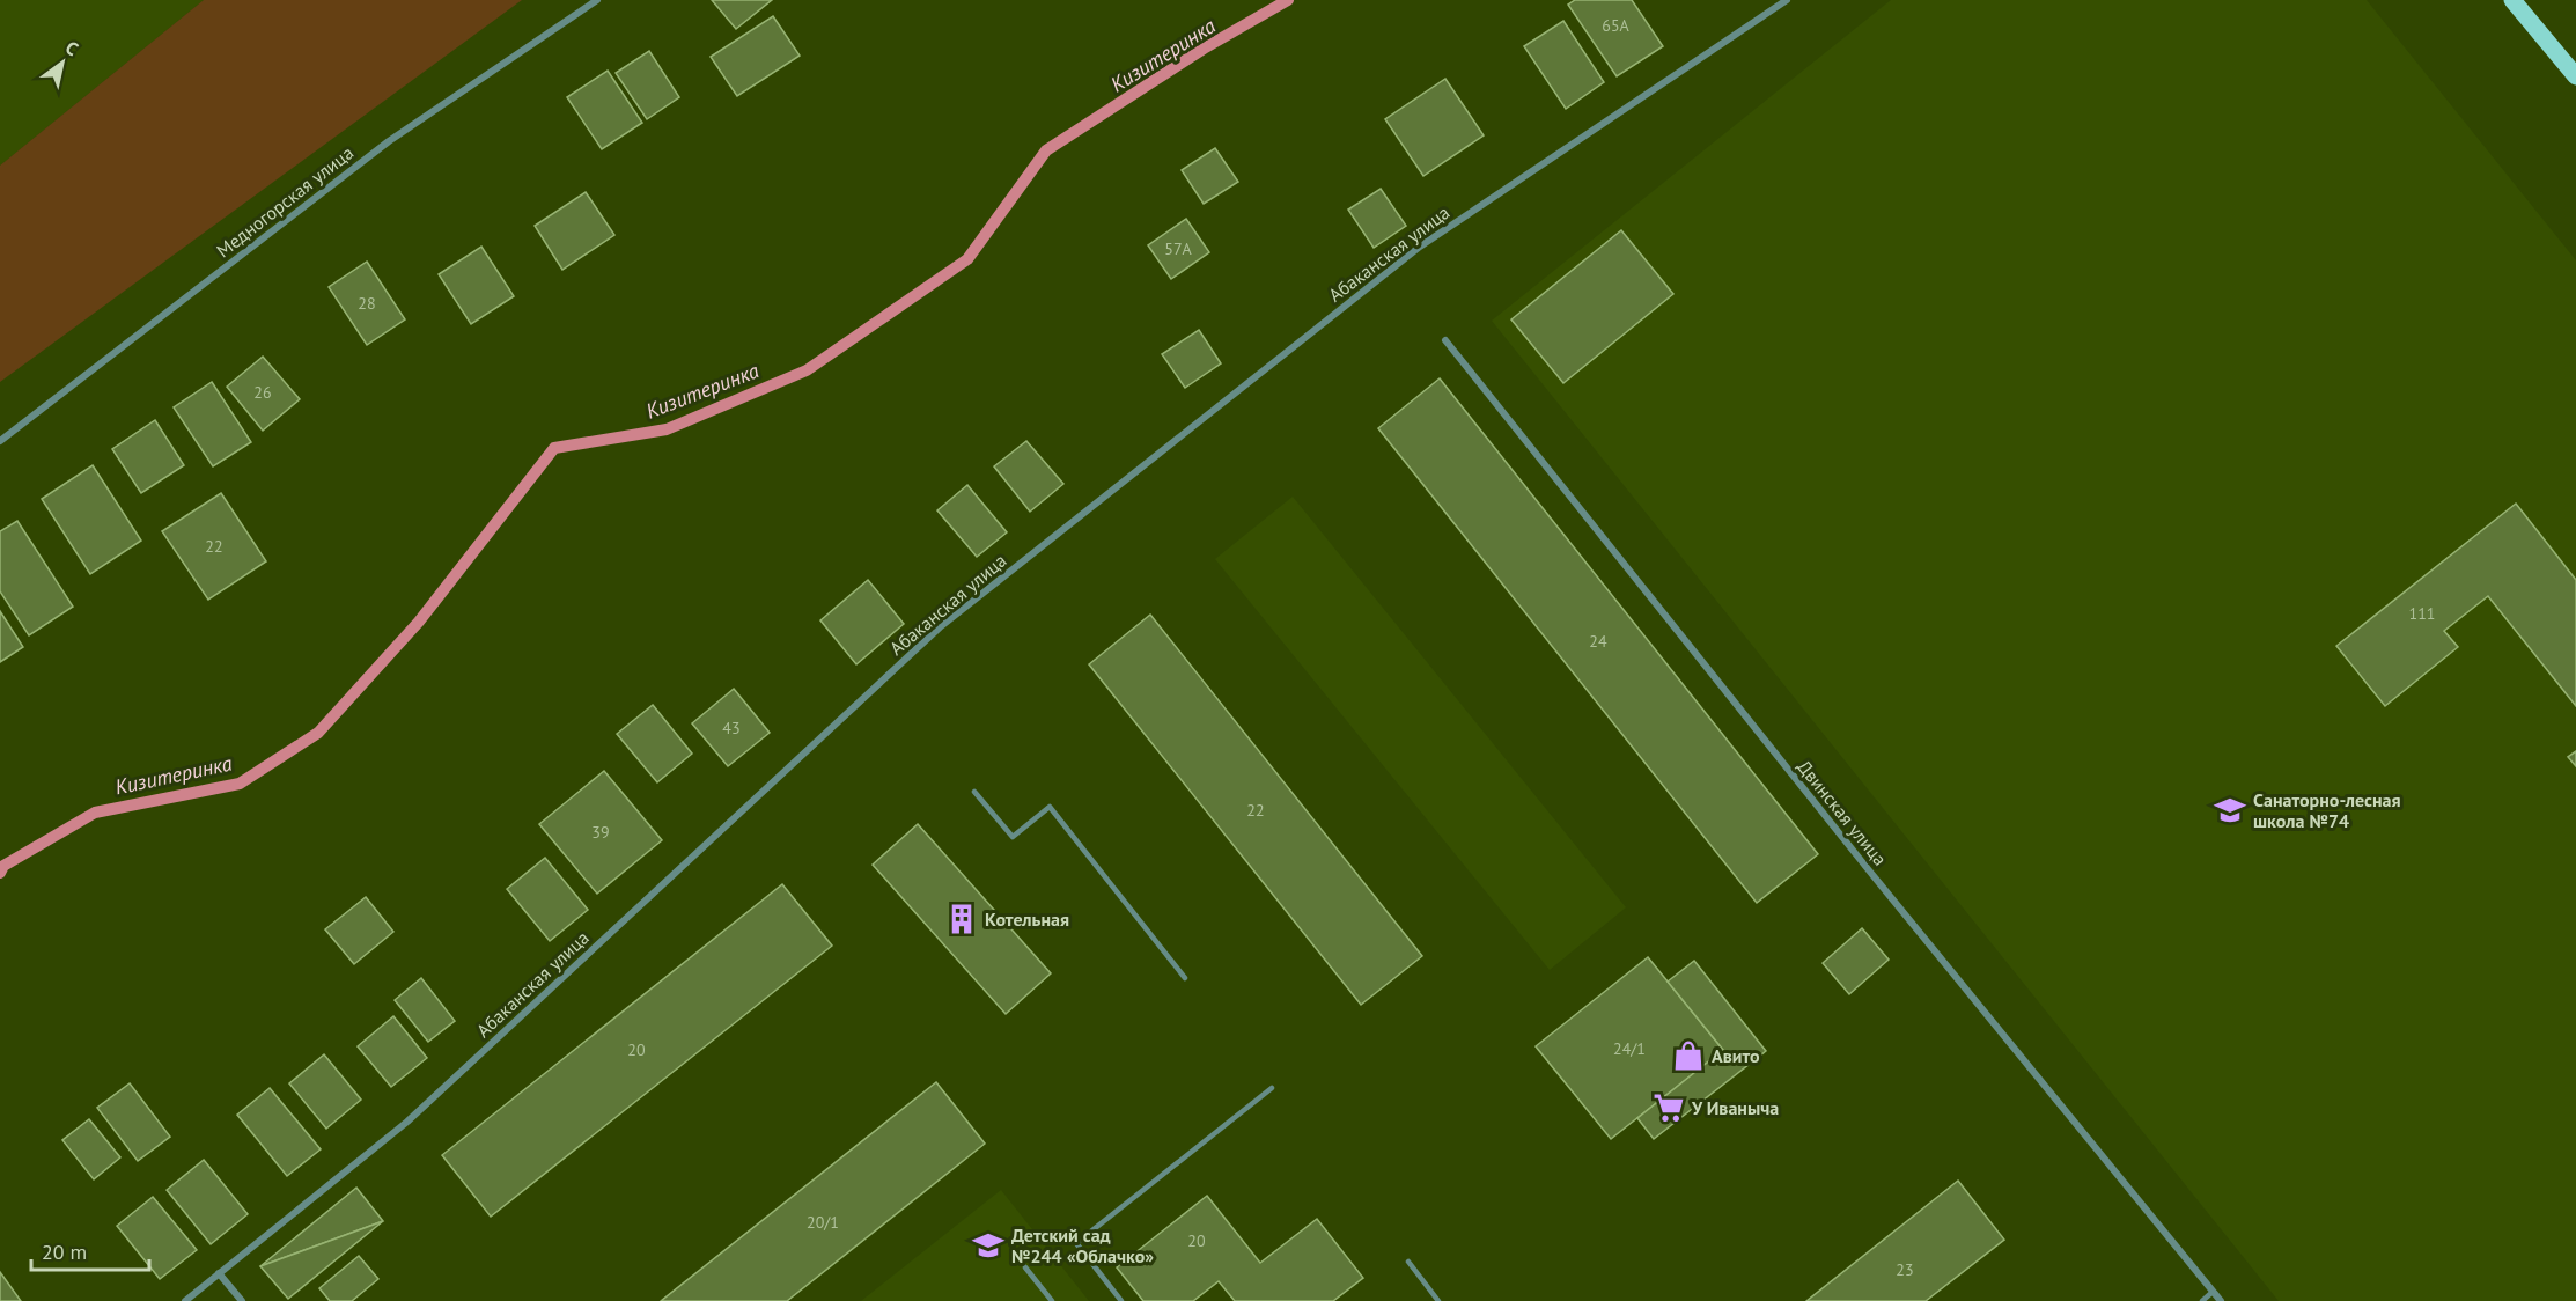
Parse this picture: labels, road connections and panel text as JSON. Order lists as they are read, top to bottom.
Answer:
{
  "streets": {
    "street": ["Медногорская улица", "Абаканская улица", "Двинская улица"]
  },
  "water": ["Кизитеринка"],
  "places": {
    "school or university": ["Санаторно-лесная школа №74", "Детский сад №244 «Облачко»"],
    "building": ["Котельная"],
    "shop": ["Авито"],
    "supermarket": ["У Иваныча"]
  },
  "house_numbers": [
    "65А",
    "57А",
    "28",
    "26",
    "22",
    "111",
    "24",
    "43",
    "22",
    "39",
    "24/1",
    "20",
    "20/1",
    "20",
    "23"
  ],
  "scale_bar": "20 m",
  "north": "top right"
}
